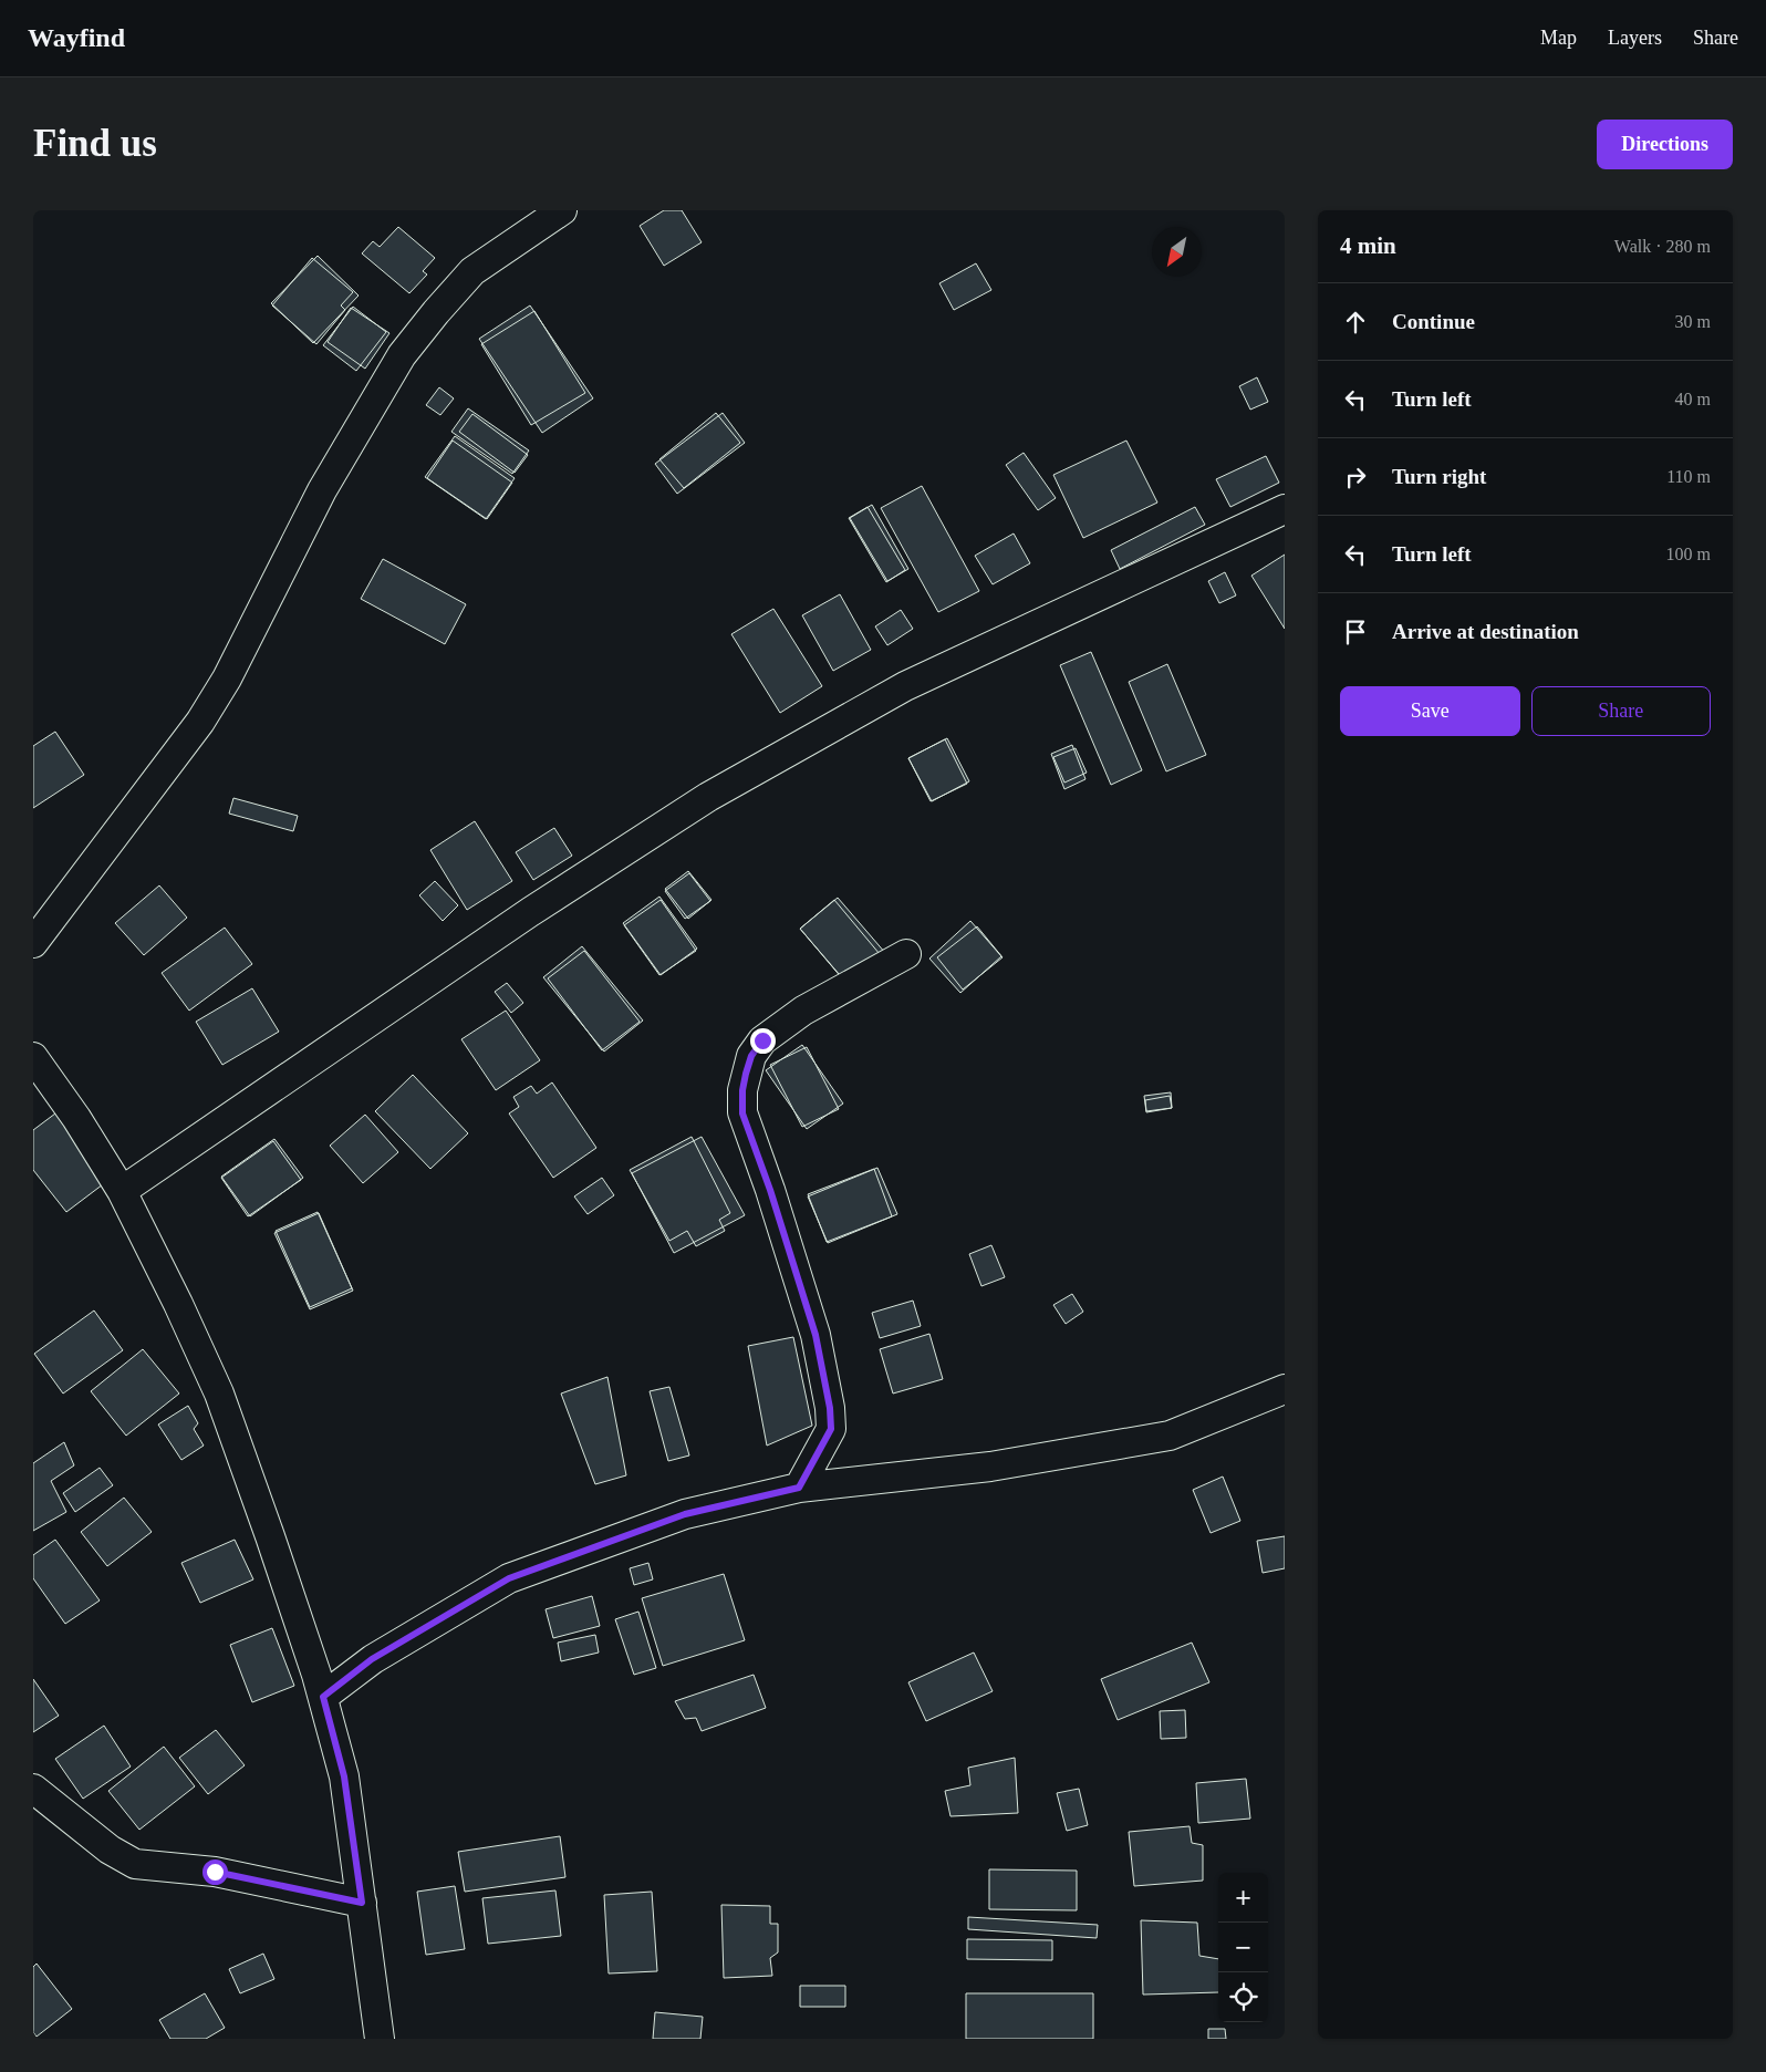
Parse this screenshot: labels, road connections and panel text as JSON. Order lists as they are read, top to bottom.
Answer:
{
  "north": "bottom left",
  "page": {
    "header": "Wayfind",
    "nav": ["Map", "Layers", "Share"],
    "buttons": [
      "Directions",
      ["Save", "Share"]
    ],
    "title": "Find us",
    "heading": ["4 min", "Walk · 280 m"],
    "list": [
      ["Continue", "30 m"],
      ["Turn left", "40 m"],
      ["Turn right", "110 m"],
      ["Turn left", "100 m"],
      "Arrive at destination"
    ],
    "map_buttons": ["+", "−"]
  }
}
